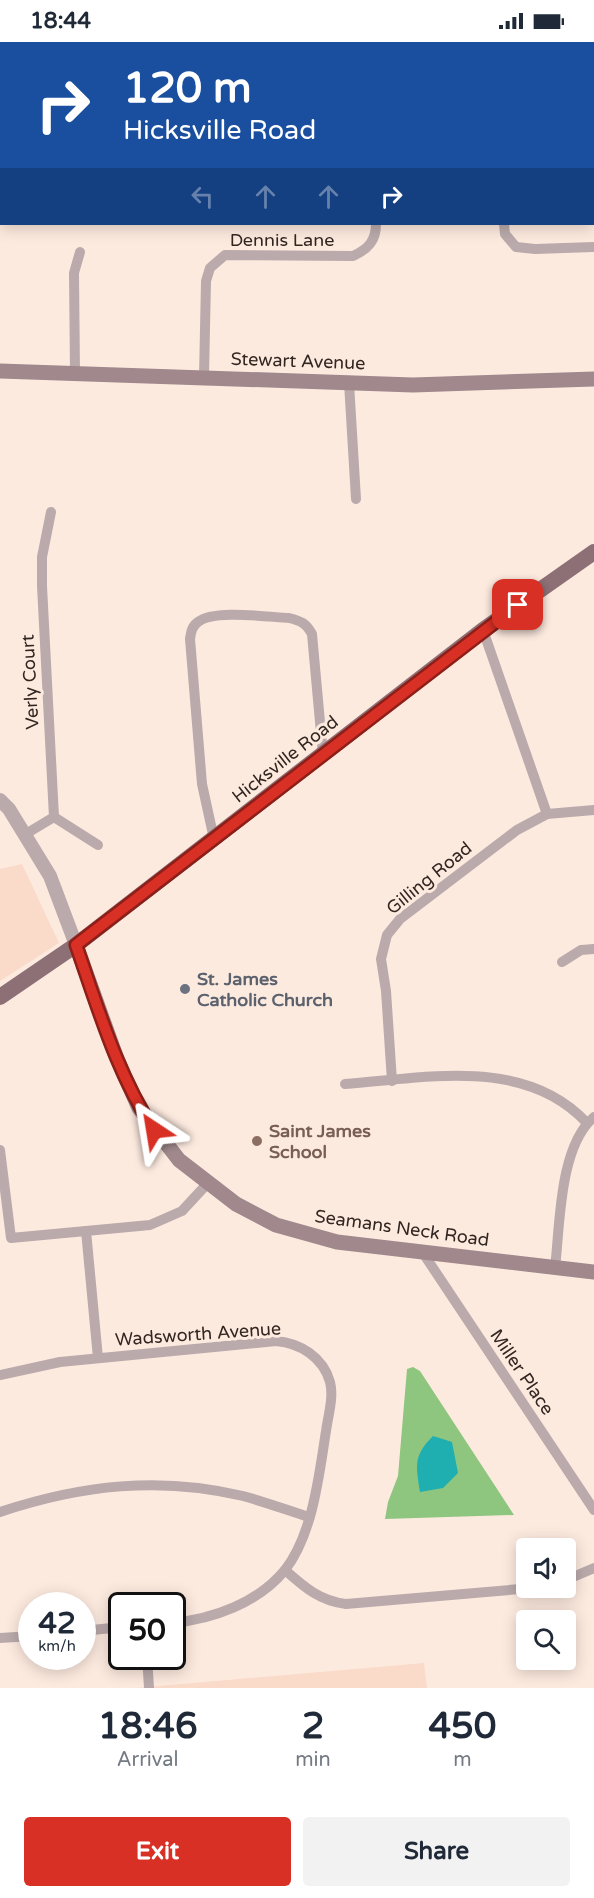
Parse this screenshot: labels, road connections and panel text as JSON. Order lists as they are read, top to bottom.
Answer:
{
  "streets": {
    "main road": ["Stewart Avenue", "Hicksville Road", "Seamans Neck Road"],
    "street": [
      "Dennis Lane",
      "Verly Court",
      "Gilling Road",
      "Wadsworth Avenue",
      "Miller Place"
    ]
  },
  "crossings": [
    ["Dennis Lane", "Stewart Avenue"],
    ["Hicksville Road", "Seamans Neck Road"],
    ["Seamans Neck Road", "Miller Place"]
  ],
  "places": ["St. James Catholic Church", "Saint James School"],
  "page": {
    "status": "18:44",
    "turn": ["120 m", "Hicksville Road"],
    "speed": "42 km/h",
    "limit": "50",
    "eta": [
      "18:46",
      "Arrival",
      "2",
      "min",
      "450",
      "m"
    ],
    "buttons": ["Exit", "Share"]
  }
}
